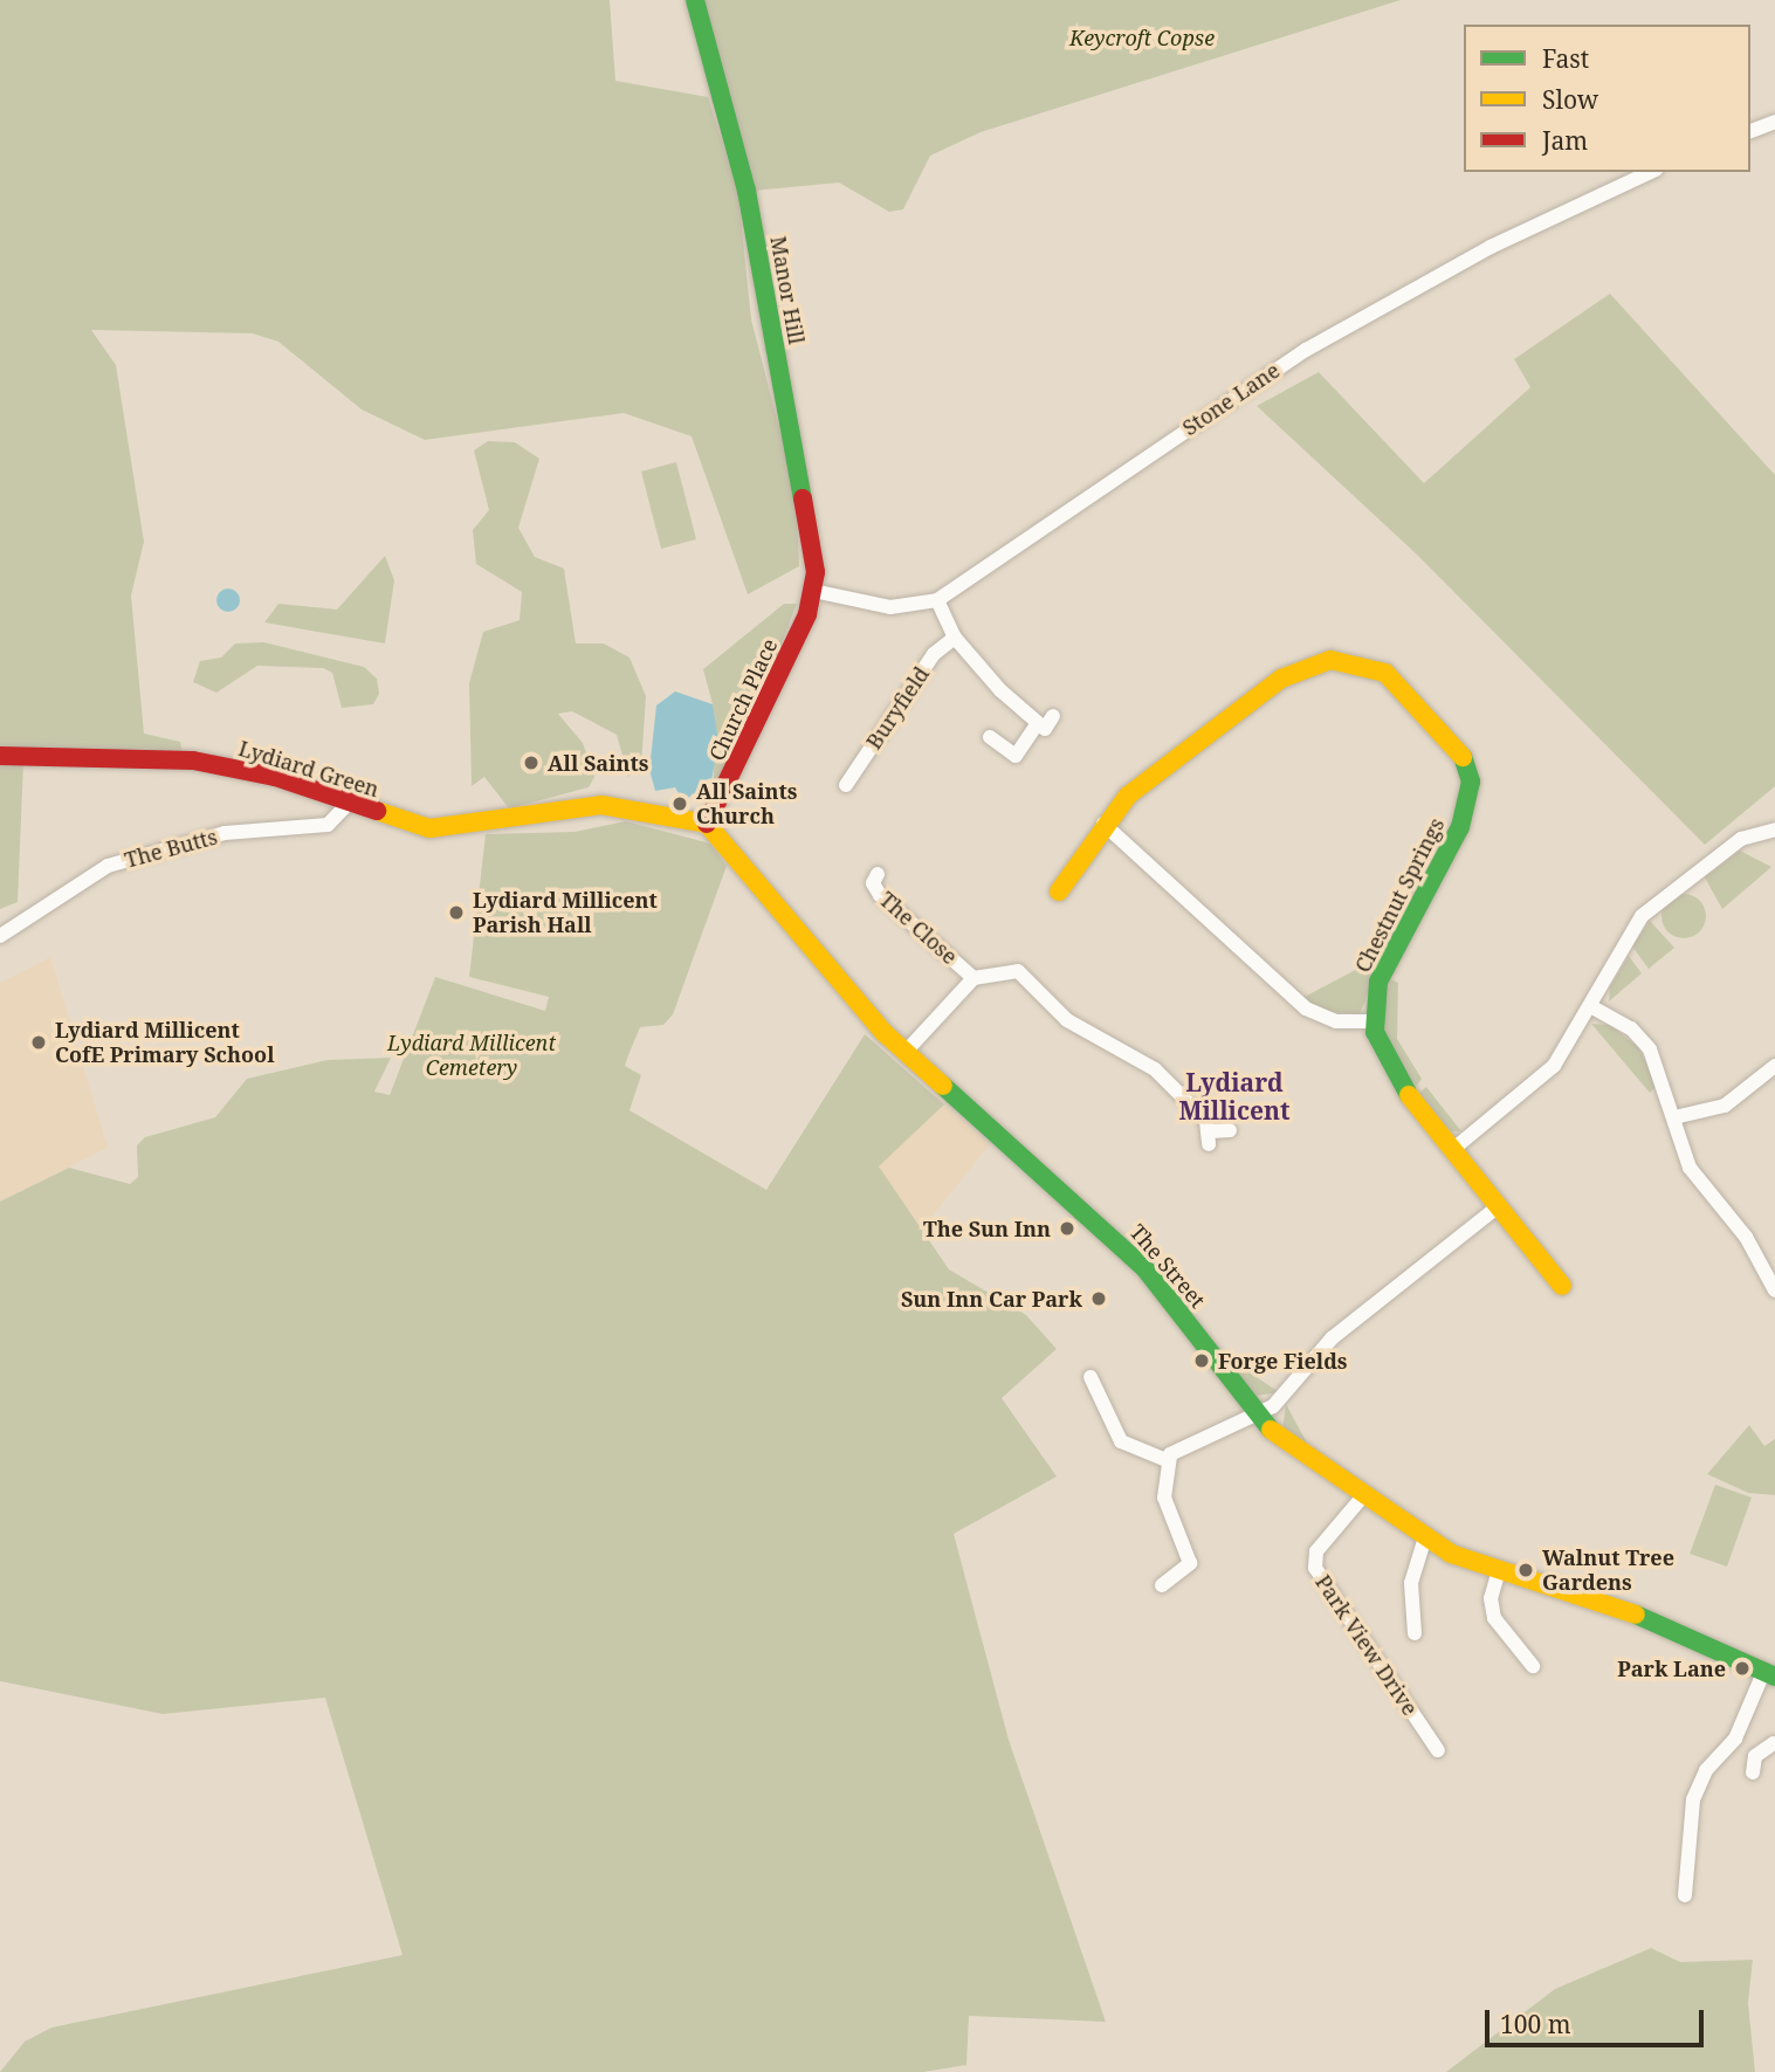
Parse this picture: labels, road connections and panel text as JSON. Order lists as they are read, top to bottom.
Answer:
{
  "streets": {
    "street": [
      "Manor Hill",
      "Stone Lane",
      "Church Place",
      "Buryfield",
      "Lydiard Green",
      "The Butts",
      "Chestnut Springs",
      "The Close",
      "The Street",
      "Park View Drive"
    ]
  },
  "crossings": [
    ["Manor Hill", "Stone Lane"],
    ["Manor Hill", "Church Place"],
    ["Stone Lane", "Church Place"],
    ["Church Place", "Lydiard Green"],
    ["Church Place", "The Street"],
    ["Lydiard Green", "The Butts"],
    ["Lydiard Green", "The Street"],
    ["The Close", "The Street"],
    ["The Street", "Park View Drive"]
  ],
  "districts": ["Lydiard Millicent"],
  "parks": ["Keycroft Copse", "Lydiard Millicent Cemetery"],
  "places": [
    "All Saints",
    "All Saints Church",
    "Lydiard Millicent Parish Hall",
    "Lydiard Millicent CofE Primary School",
    "The Sun Inn",
    "Sun Inn Car Park",
    "Forge Fields",
    "Walnut Tree Gardens",
    "Park Lane"
  ],
  "legend": ["Fast", "Slow", "Jam"],
  "scale_bar": "100 m"
}
